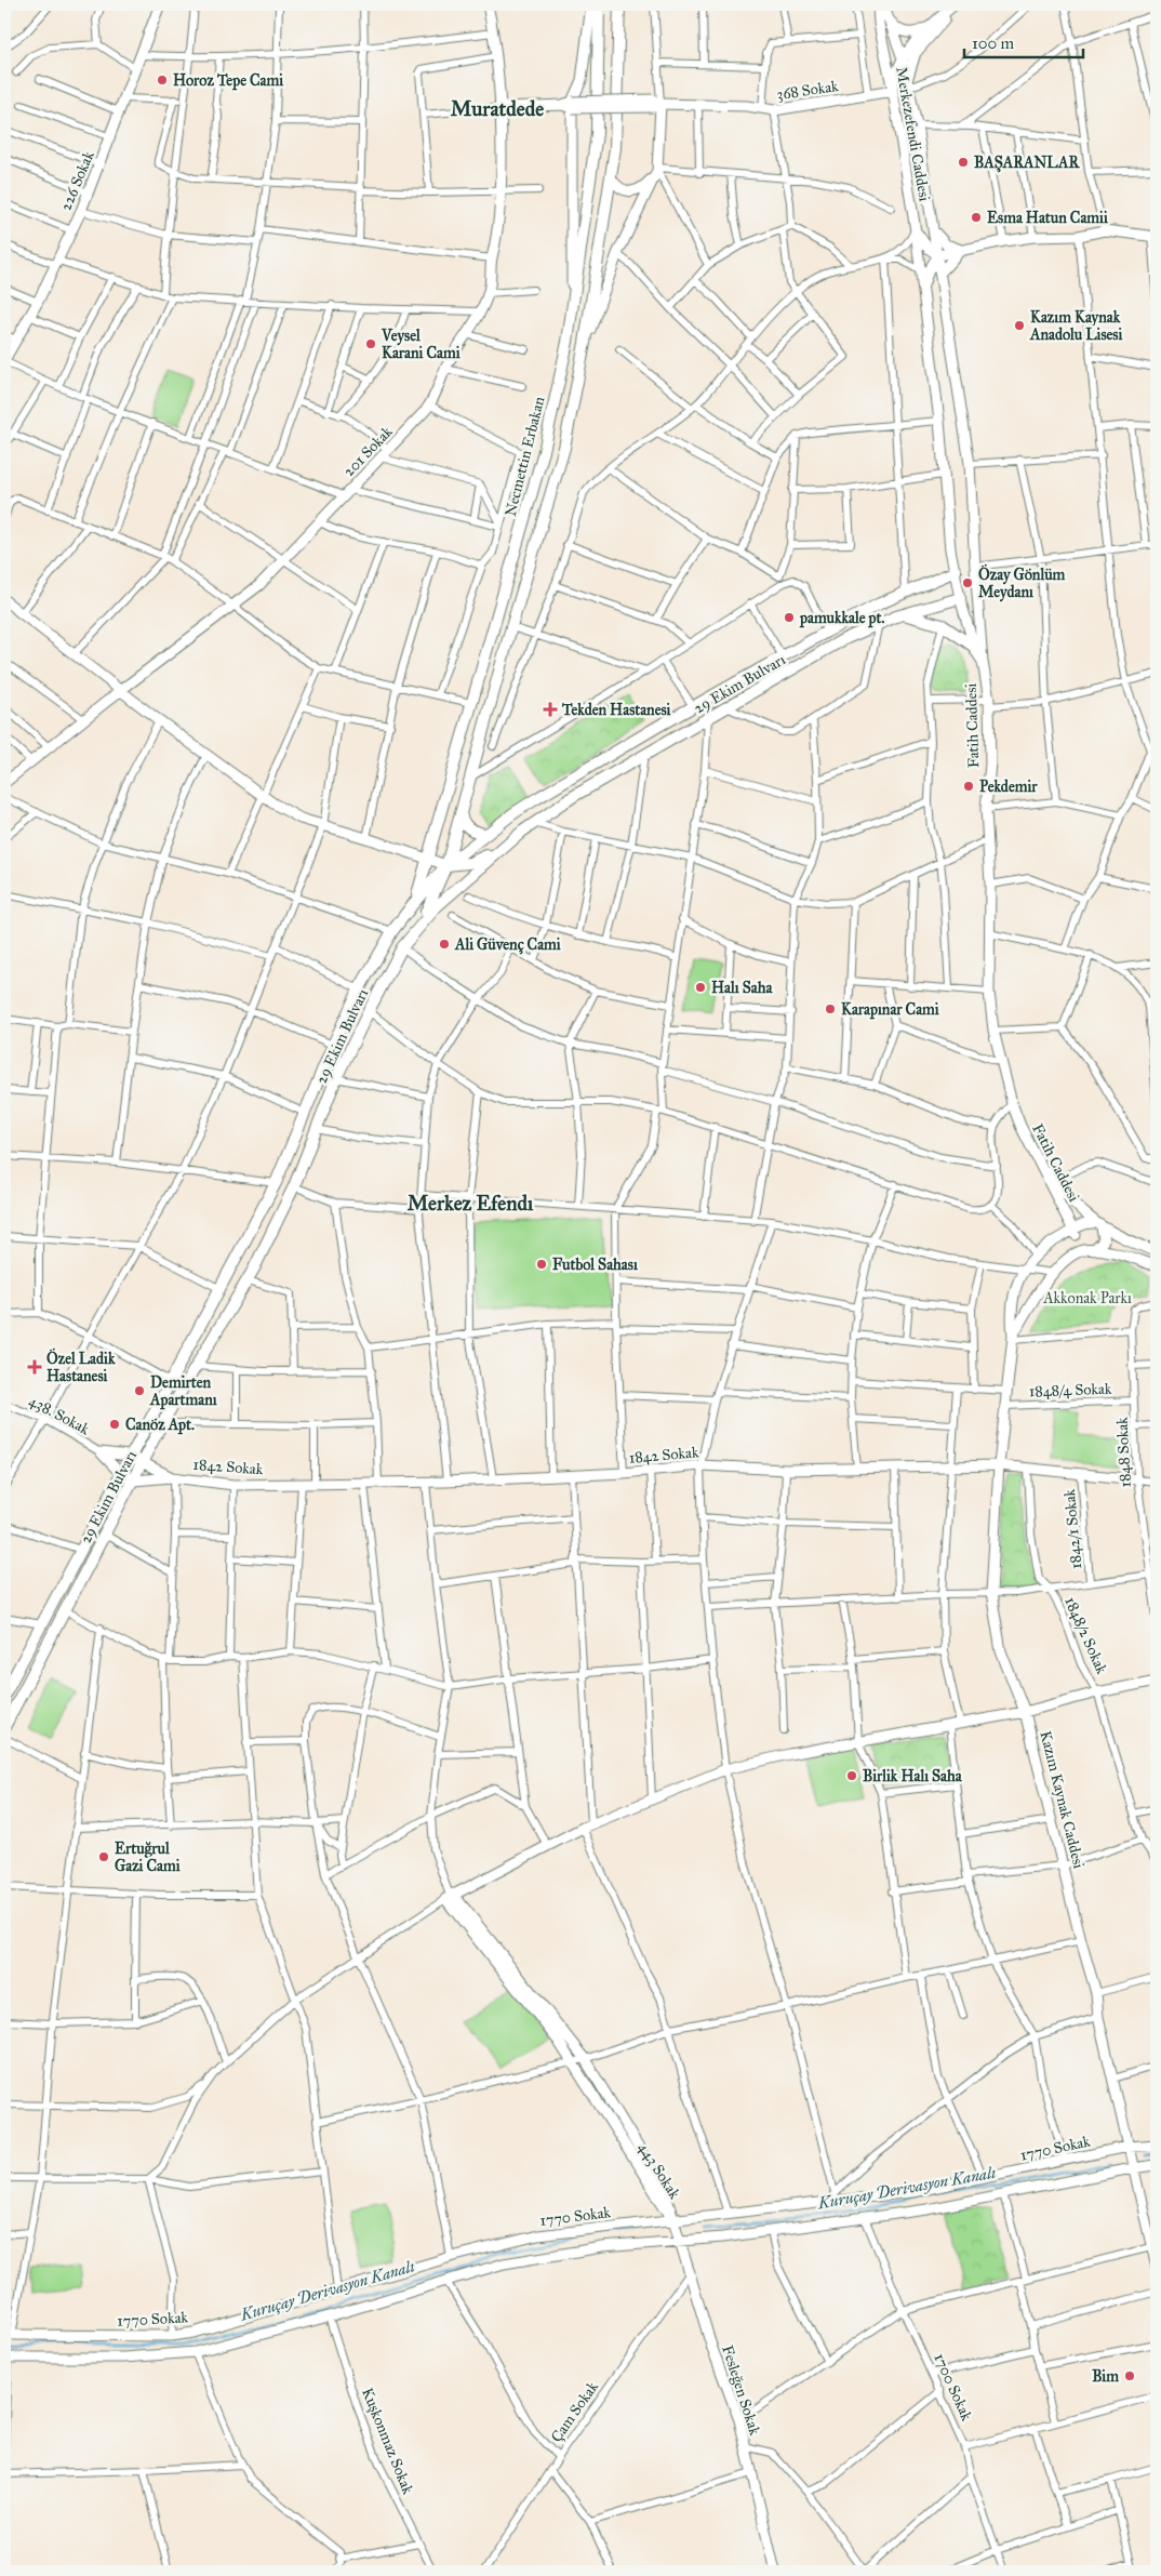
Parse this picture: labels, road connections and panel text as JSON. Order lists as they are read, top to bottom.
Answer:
{
  "streets": {
    "main road": ["Necmettin Erbakan", "29 Ekim Bulvarı"],
    "street": [
      "368 Sokak",
      "Merkezefendi Caddesi",
      "226 Sokak",
      "201 Sokak",
      "Fatih Caddesi",
      "1848/4 Sokak",
      "438. Sokak",
      "1848 Sokak",
      "1842 Sokak",
      "1842/1 Sokak",
      "1848/2 Sokak",
      "Kazım Kaynak Caddesi",
      "1770 Sokak",
      "443 Sokak",
      "1700 Sokak",
      "Fesleğen Sokak",
      "Çam Sokak",
      "Kuşkonmaz Sokak"
    ]
  },
  "crossings": [
    ["368 Sokak", "Merkezefendi Caddesi"],
    ["368 Sokak", "201 Sokak"],
    ["Merkezefendi Caddesi", "Fatih Caddesi"],
    ["Necmettin Erbakan", "29 Ekim Bulvarı"],
    ["29 Ekim Bulvarı", "Fatih Caddesi"],
    ["1848/4 Sokak", "1848 Sokak"],
    ["1848/4 Sokak", "Kazım Kaynak Caddesi"],
    ["1848 Sokak", "1842 Sokak"],
    ["1848 Sokak", "1848/2 Sokak"],
    ["1842 Sokak", "1842/1 Sokak"],
    ["1842 Sokak", "1848/2 Sokak"],
    ["1842 Sokak", "Kazım Kaynak Caddesi"],
    ["1842/1 Sokak", "1848/2 Sokak"],
    ["1848/2 Sokak", "Kazım Kaynak Caddesi"],
    ["Kazım Kaynak Caddesi", "1770 Sokak"],
    ["1770 Sokak", "443 Sokak"],
    ["1770 Sokak", "Fesleğen Sokak"],
    ["443 Sokak", "Fesleğen Sokak"],
    ["Fesleğen Sokak", "Çam Sokak"]
  ],
  "districts": ["Muratdede", "Merkez Efendı"],
  "water": ["Kuruçay Derivasyon Kanalı"],
  "parks": ["Akkonak Parkı"],
  "places": {
    "other": [
      "Horoz Tepe Cami",
      "BAŞARANLAR",
      "Esma Hatun Camii",
      "Kazım Kaynak Anadolu Lisesi",
      "Veysel Karani Cami",
      "Özay Gönlüm Meydanı",
      "pamukkale pt.",
      "Pekdemir",
      "Ali Güvenç Cami",
      "Halı Saha",
      "Karapınar Cami",
      "Futbol Sahası",
      "Demirten Apartmanı",
      "Canöz Apt.",
      "Birlik Halı Saha",
      "Ertuğrul Gazi Cami",
      "Bim"
    ],
    "health": ["Tekden Hastanesi", "Özel Ladik Hastanesi"]
  },
  "scale_bar": "100 m"
}
